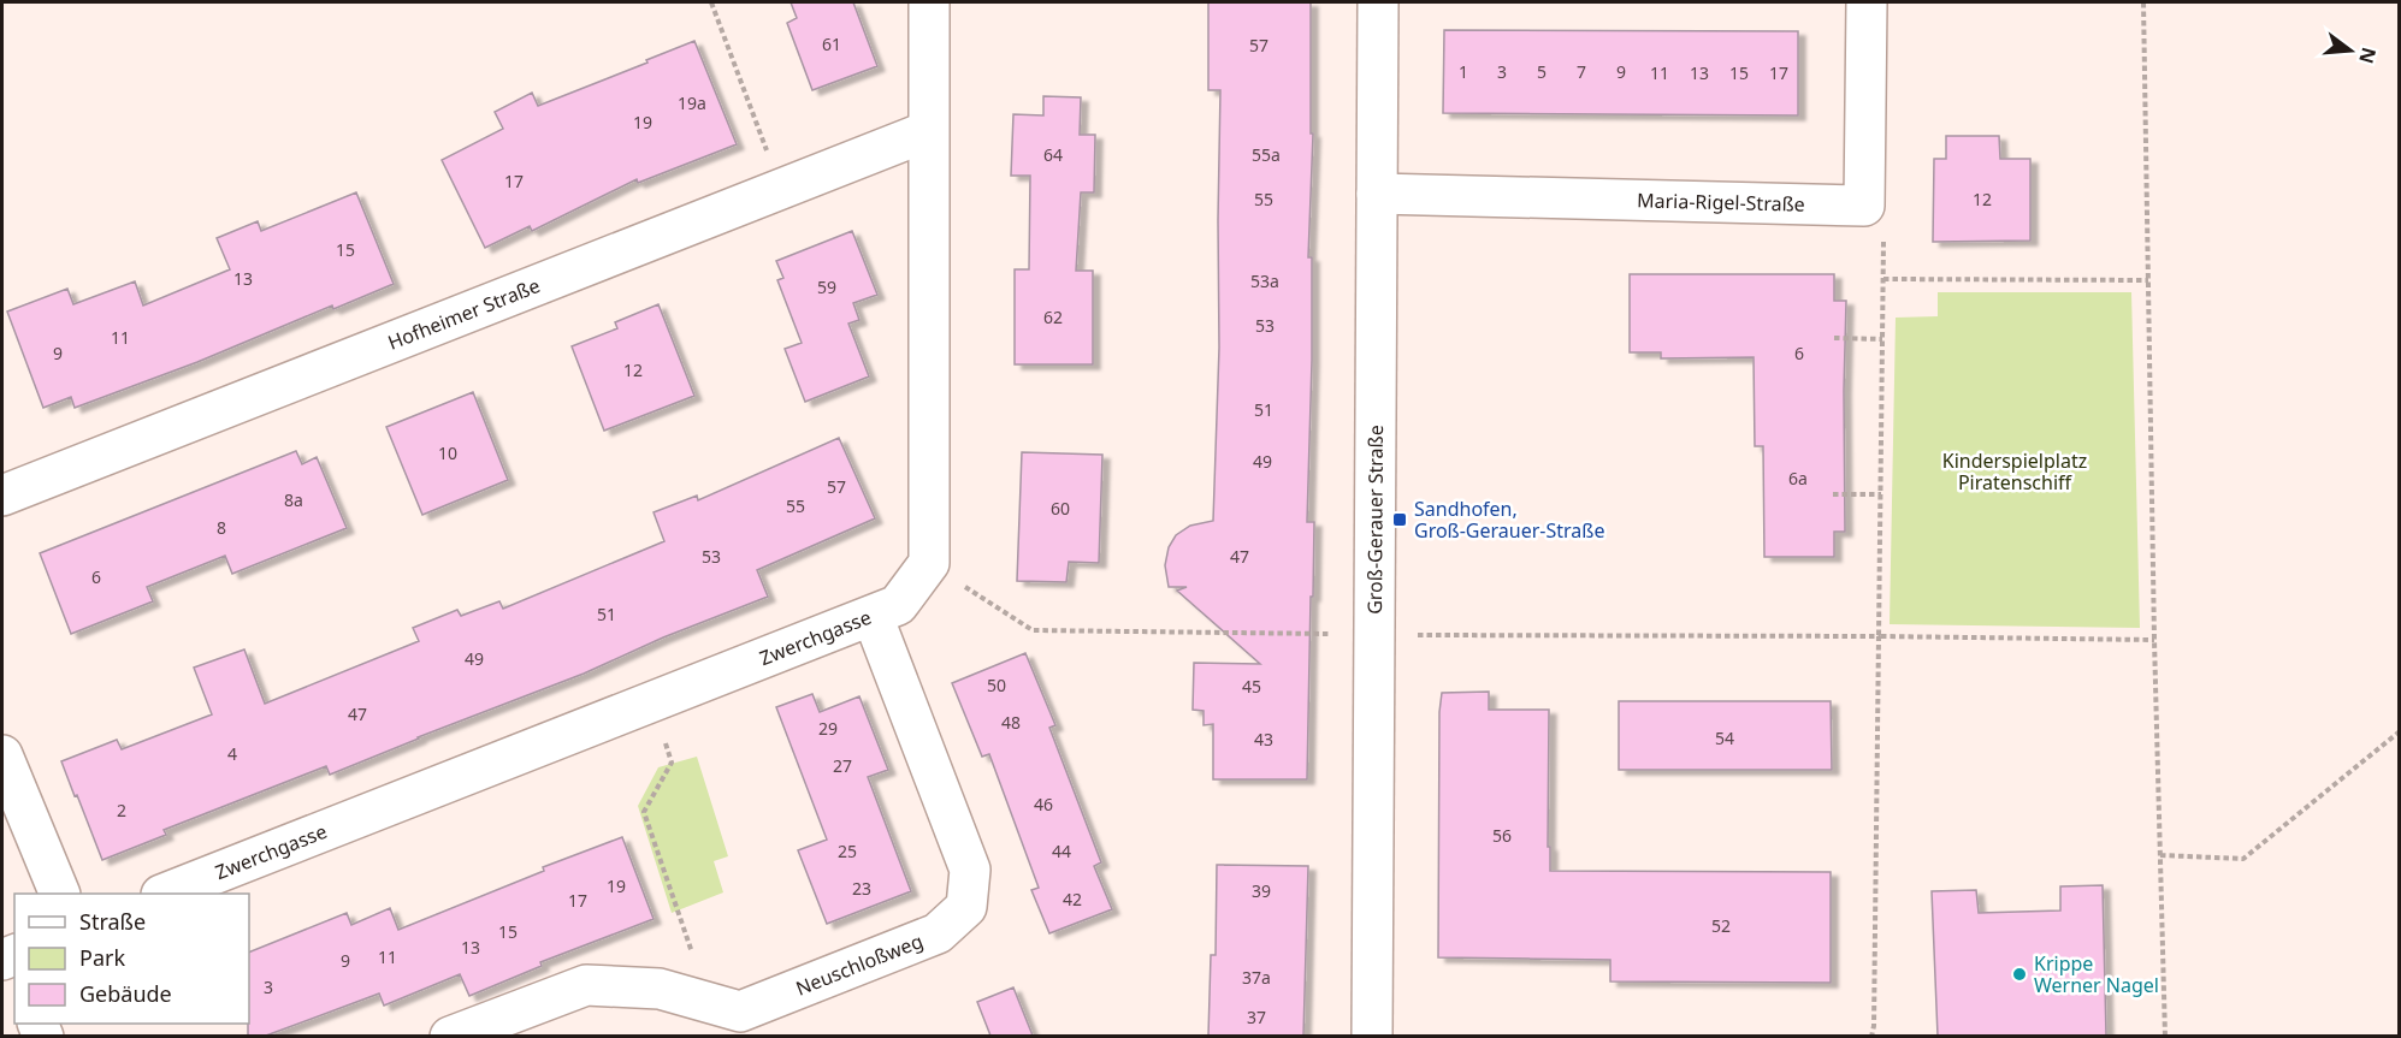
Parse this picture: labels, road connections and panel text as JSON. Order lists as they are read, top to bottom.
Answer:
{
  "streets": {
    "street": [
      "Maria-Rigel-Straße",
      "Hofheimer Straße",
      "Groß-Gerauer Straße",
      "Zwerchgasse",
      "Neuschloßweg"
    ]
  },
  "crossings": [
    ["Maria-Rigel-Straße", "Groß-Gerauer Straße"],
    ["Zwerchgasse", "Neuschloßweg"]
  ],
  "parks": ["Kinderspielplatz Piratenschiff"],
  "places": {
    "transit": ["Sandhofen, Groß-Gerauer-Straße"],
    "other": ["Krippe Werner Nagel"]
  },
  "house_numbers": [
    "61",
    "57",
    "1",
    "3",
    "5",
    "7",
    "9",
    "11",
    "13",
    "15",
    "17",
    "19a",
    "19",
    "64",
    "55a",
    "17",
    "55",
    "12",
    "15",
    "13",
    "53a",
    "59",
    "62",
    "53",
    "11",
    "9",
    "6",
    "12",
    "51",
    "10",
    "49",
    "6a",
    "57",
    "8a",
    "55",
    "60",
    "8",
    "53",
    "47",
    "6",
    "51",
    "49",
    "50",
    "45",
    "47",
    "48",
    "29",
    "54",
    "43",
    "4",
    "27",
    "46",
    "2",
    "56",
    "25",
    "44",
    "19",
    "23",
    "39",
    "42",
    "17",
    "52",
    "15",
    "13",
    "11",
    "9",
    "37a",
    "3",
    "37"
  ],
  "legend": ["Straße", "Park", "Gebäude"],
  "north": "right"
}
